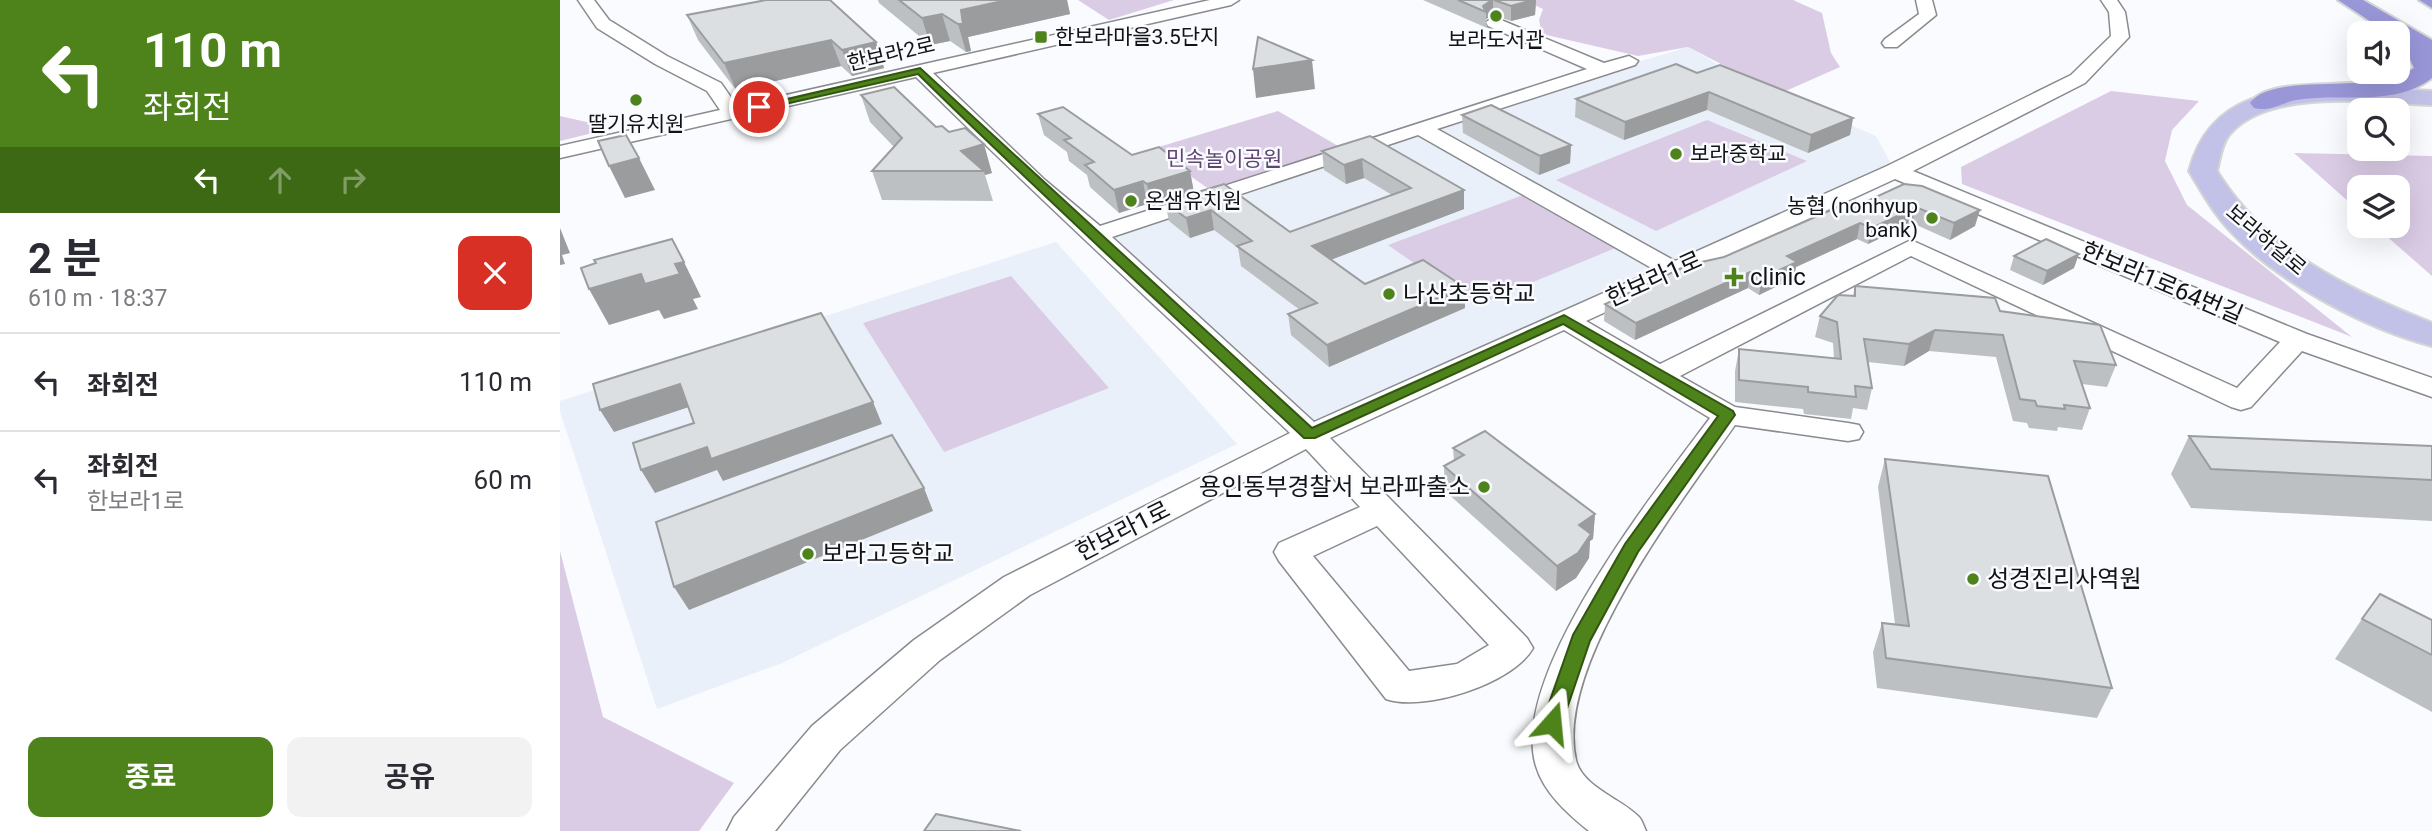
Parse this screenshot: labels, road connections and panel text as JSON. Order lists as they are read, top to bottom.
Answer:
{
  "streets": {
    "main road": ["보라하갈로"],
    "street": ["한보라2로", "한보라1로", "한보라1로64번길"]
  },
  "crossings": [
    ["한보라1로", "한보라1로64번길"]
  ],
  "parks": ["민속놀이공원"],
  "places": {
    "other": [
      "보라도서관",
      "딸기유치원",
      "보라중학교",
      "온샘유치원",
      "농협 (nonhyup bank)",
      "나산초등학교",
      "용인동부경찰서 보라파출소",
      "보라고등학교",
      "성경진리사역원"
    ],
    "transit": ["한보라마을3.5단지"],
    "health": ["clinic"]
  },
  "page": {
    "turn": ["110 m", "좌회전"],
    "heading": ["2 분", "610 m · 18:37"],
    "list": [
      {
        "name": "좌회전",
        "value": "110 m"
      },
      {
        "name": "좌회전",
        "note": "한보라1로",
        "value": "60 m"
      }
    ],
    "buttons": ["종료", "공유"]
  }
}
